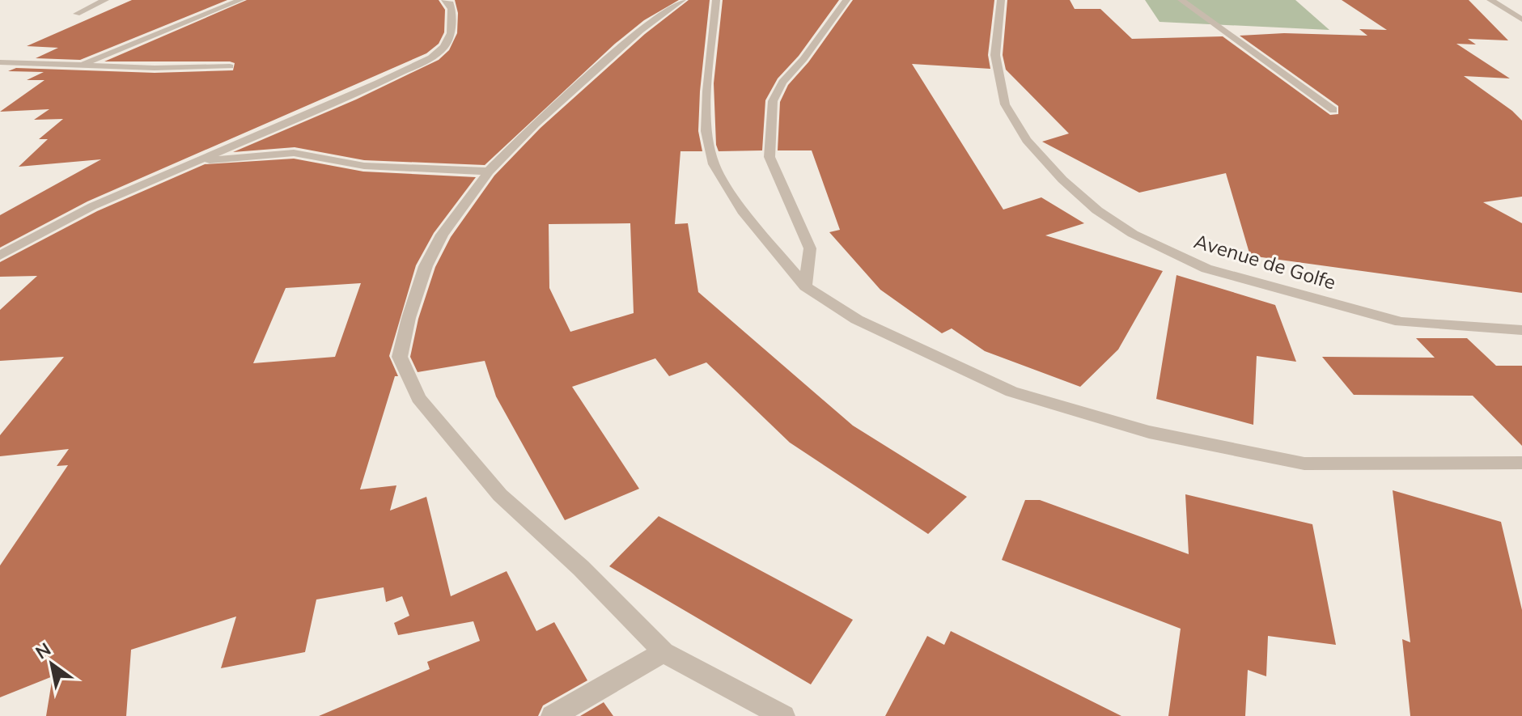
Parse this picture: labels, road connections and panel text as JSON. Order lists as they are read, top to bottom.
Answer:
{
  "streets": {
    "street": ["Avenue de Golfe"]
  },
  "north": "top left"
}
